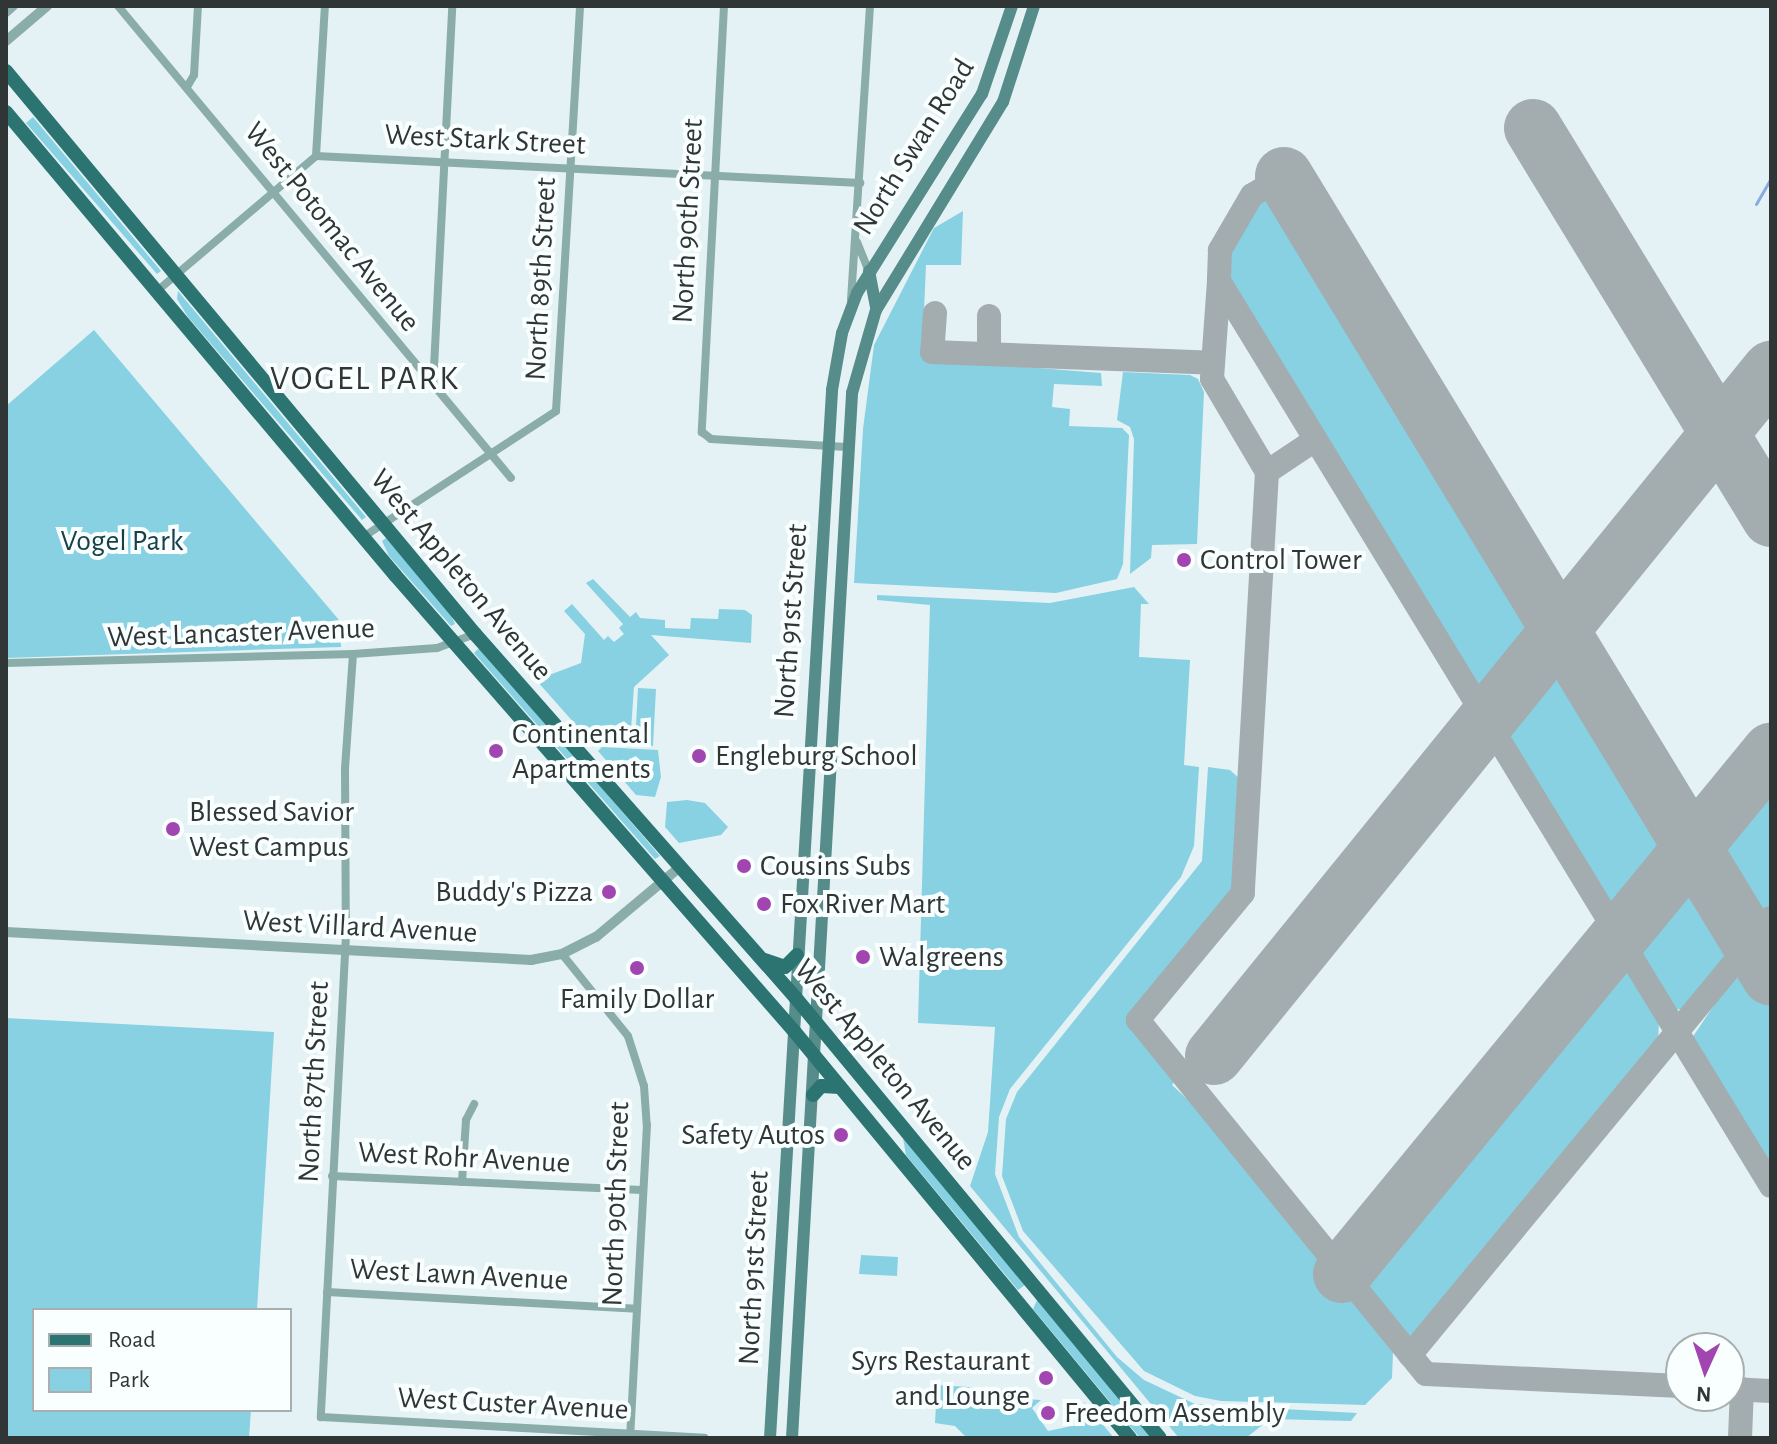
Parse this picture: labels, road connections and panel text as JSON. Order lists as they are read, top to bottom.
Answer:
{
  "streets": {
    "main road": ["North Swan Road", "West Appleton Avenue", "North 91st Street"],
    "street": [
      "West Stark Street",
      "North 90th Street",
      "West Potomac Avenue",
      "North 89th Street",
      "West Lancaster Avenue",
      "West Villard Avenue",
      "North 87th Street",
      "West Rohr Avenue",
      "West Lawn Avenue",
      "West Custer Avenue"
    ]
  },
  "crossings": [
    ["West Stark Street", "North 90th Street"],
    ["West Stark Street", "North 89th Street"],
    ["West Stark Street", "North 91st Street"],
    ["North Swan Road", "North 91st Street"],
    ["North 90th Street", "North 91st Street"],
    ["North 90th Street", "West Villard Avenue"],
    ["North 90th Street", "West Rohr Avenue"],
    ["North 90th Street", "West Lawn Avenue"],
    ["North 90th Street", "West Custer Avenue"],
    ["West Potomac Avenue", "North 89th Street"],
    ["West Appleton Avenue", "North 91st Street"],
    ["West Appleton Avenue", "West Lancaster Avenue"],
    ["West Appleton Avenue", "West Villard Avenue"],
    ["West Lancaster Avenue", "North 87th Street"],
    ["West Villard Avenue", "North 87th Street"],
    ["North 87th Street", "West Rohr Avenue"],
    ["North 87th Street", "West Lawn Avenue"],
    ["North 87th Street", "West Custer Avenue"]
  ],
  "districts": ["VOGEL PARK"],
  "parks": ["Vogel Park"],
  "places": [
    "Control Tower",
    "Continental Apartments",
    "Engleburg School",
    "Blessed Savior West Campus",
    "Cousins Subs",
    "Buddy's Pizza",
    "Fox River Mart",
    "Walgreens",
    "Family Dollar",
    "Safety Autos",
    "Syrs Restaurant and Lounge",
    "Freedom Assembly"
  ],
  "legend": ["Road", "Park"],
  "north": "bottom"
}
